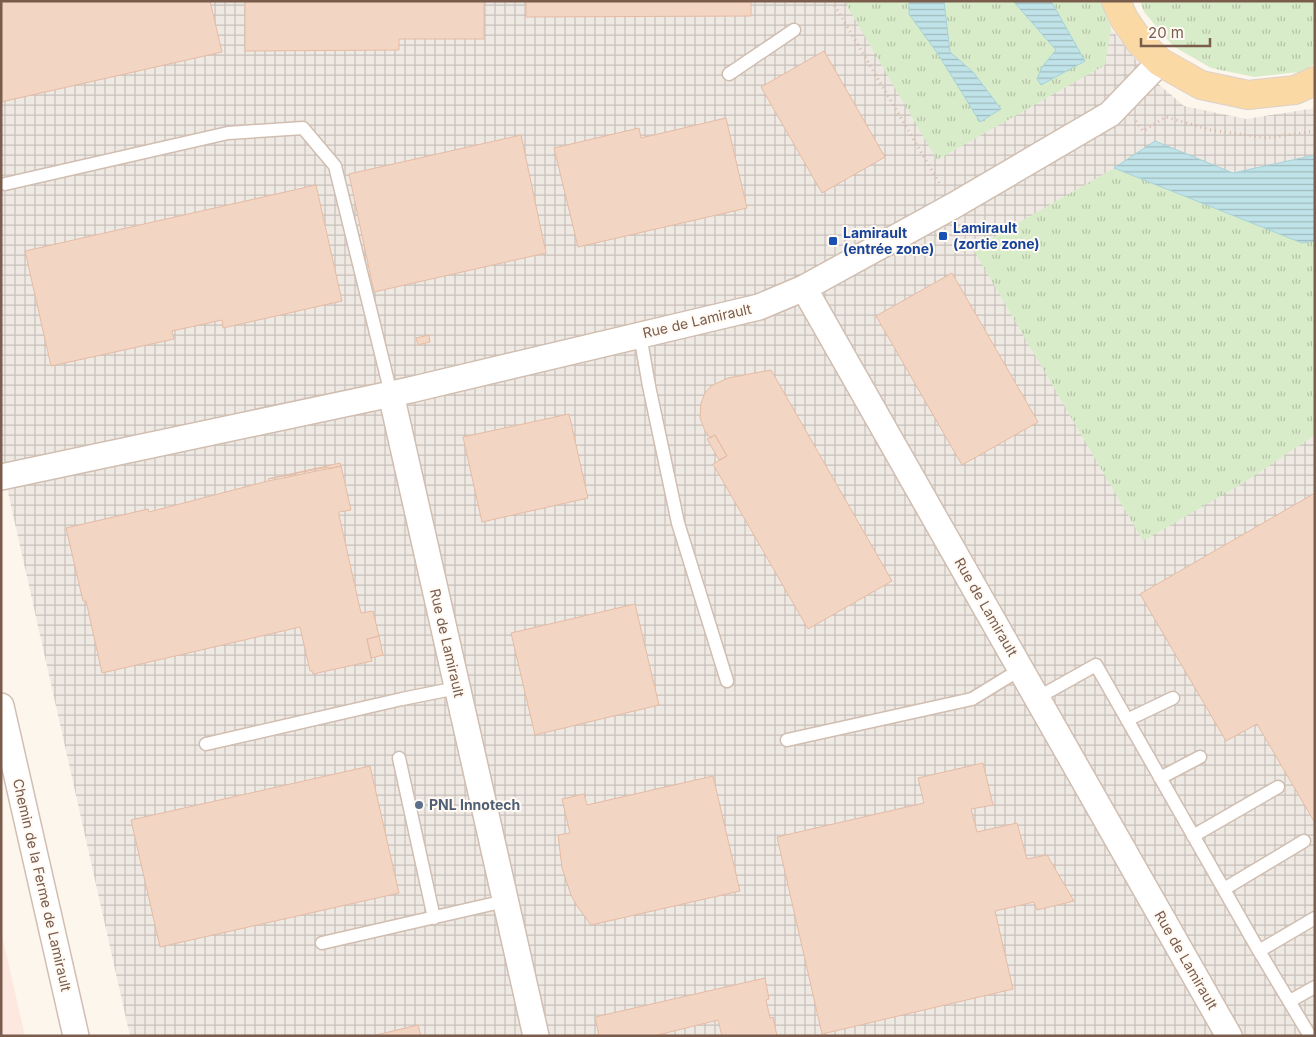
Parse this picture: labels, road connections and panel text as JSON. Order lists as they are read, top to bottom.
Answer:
{
  "streets": {
    "street": ["Rue de Lamirault", "Chemin de la Ferme de Lamirault"]
  },
  "places": {
    "transit": ["Lamirault (zortie zone)", "Lamirault (entrée zone)"],
    "other": ["PNL Innotech"]
  },
  "scale_bar": "20 m"
}
